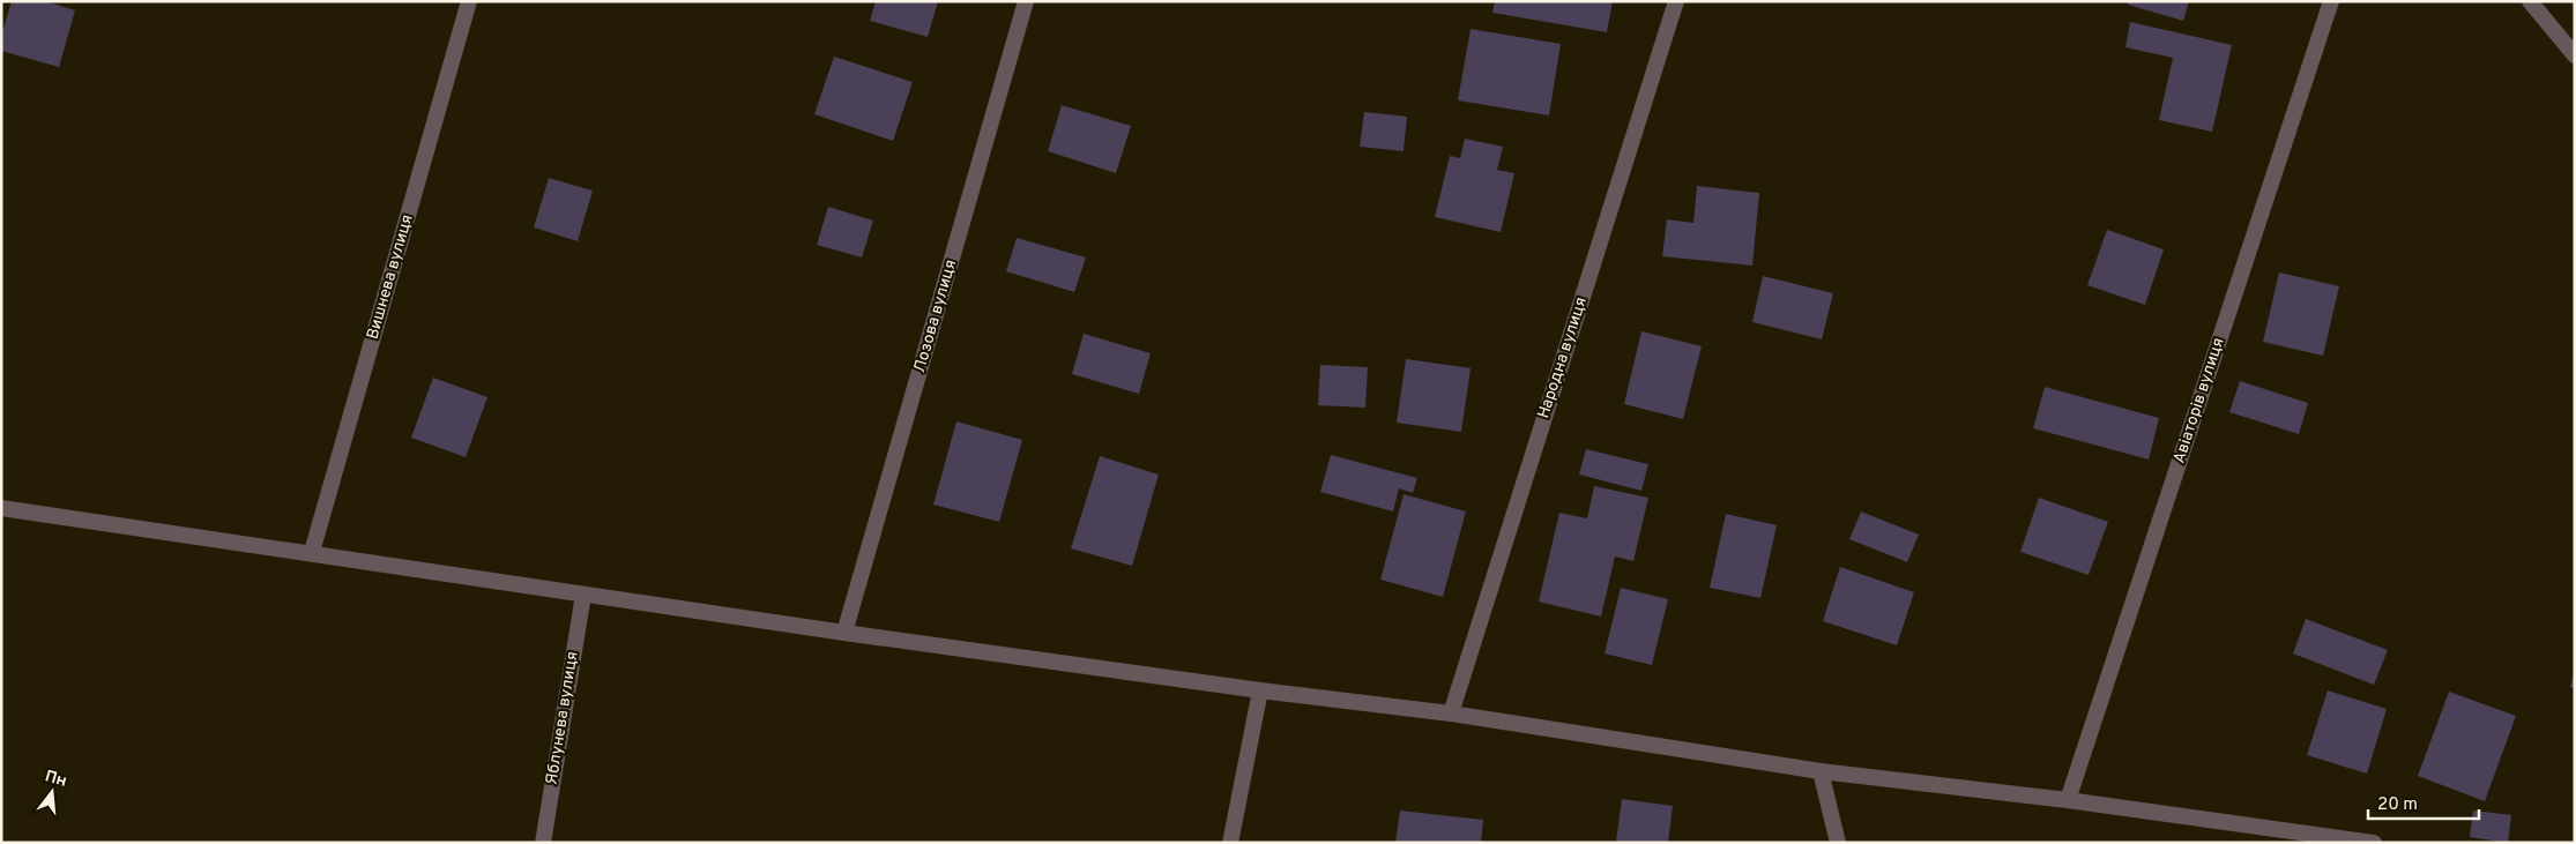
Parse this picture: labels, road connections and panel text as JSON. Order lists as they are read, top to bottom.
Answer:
{
  "streets": {
    "street": [
      "Вишнева вулиця",
      "Лозова вулиця",
      "Народна вулиця",
      "Авіаторів вулиця",
      "Яблунева вулиця"
    ]
  },
  "scale_bar": "20 m",
  "north": "top"
}
